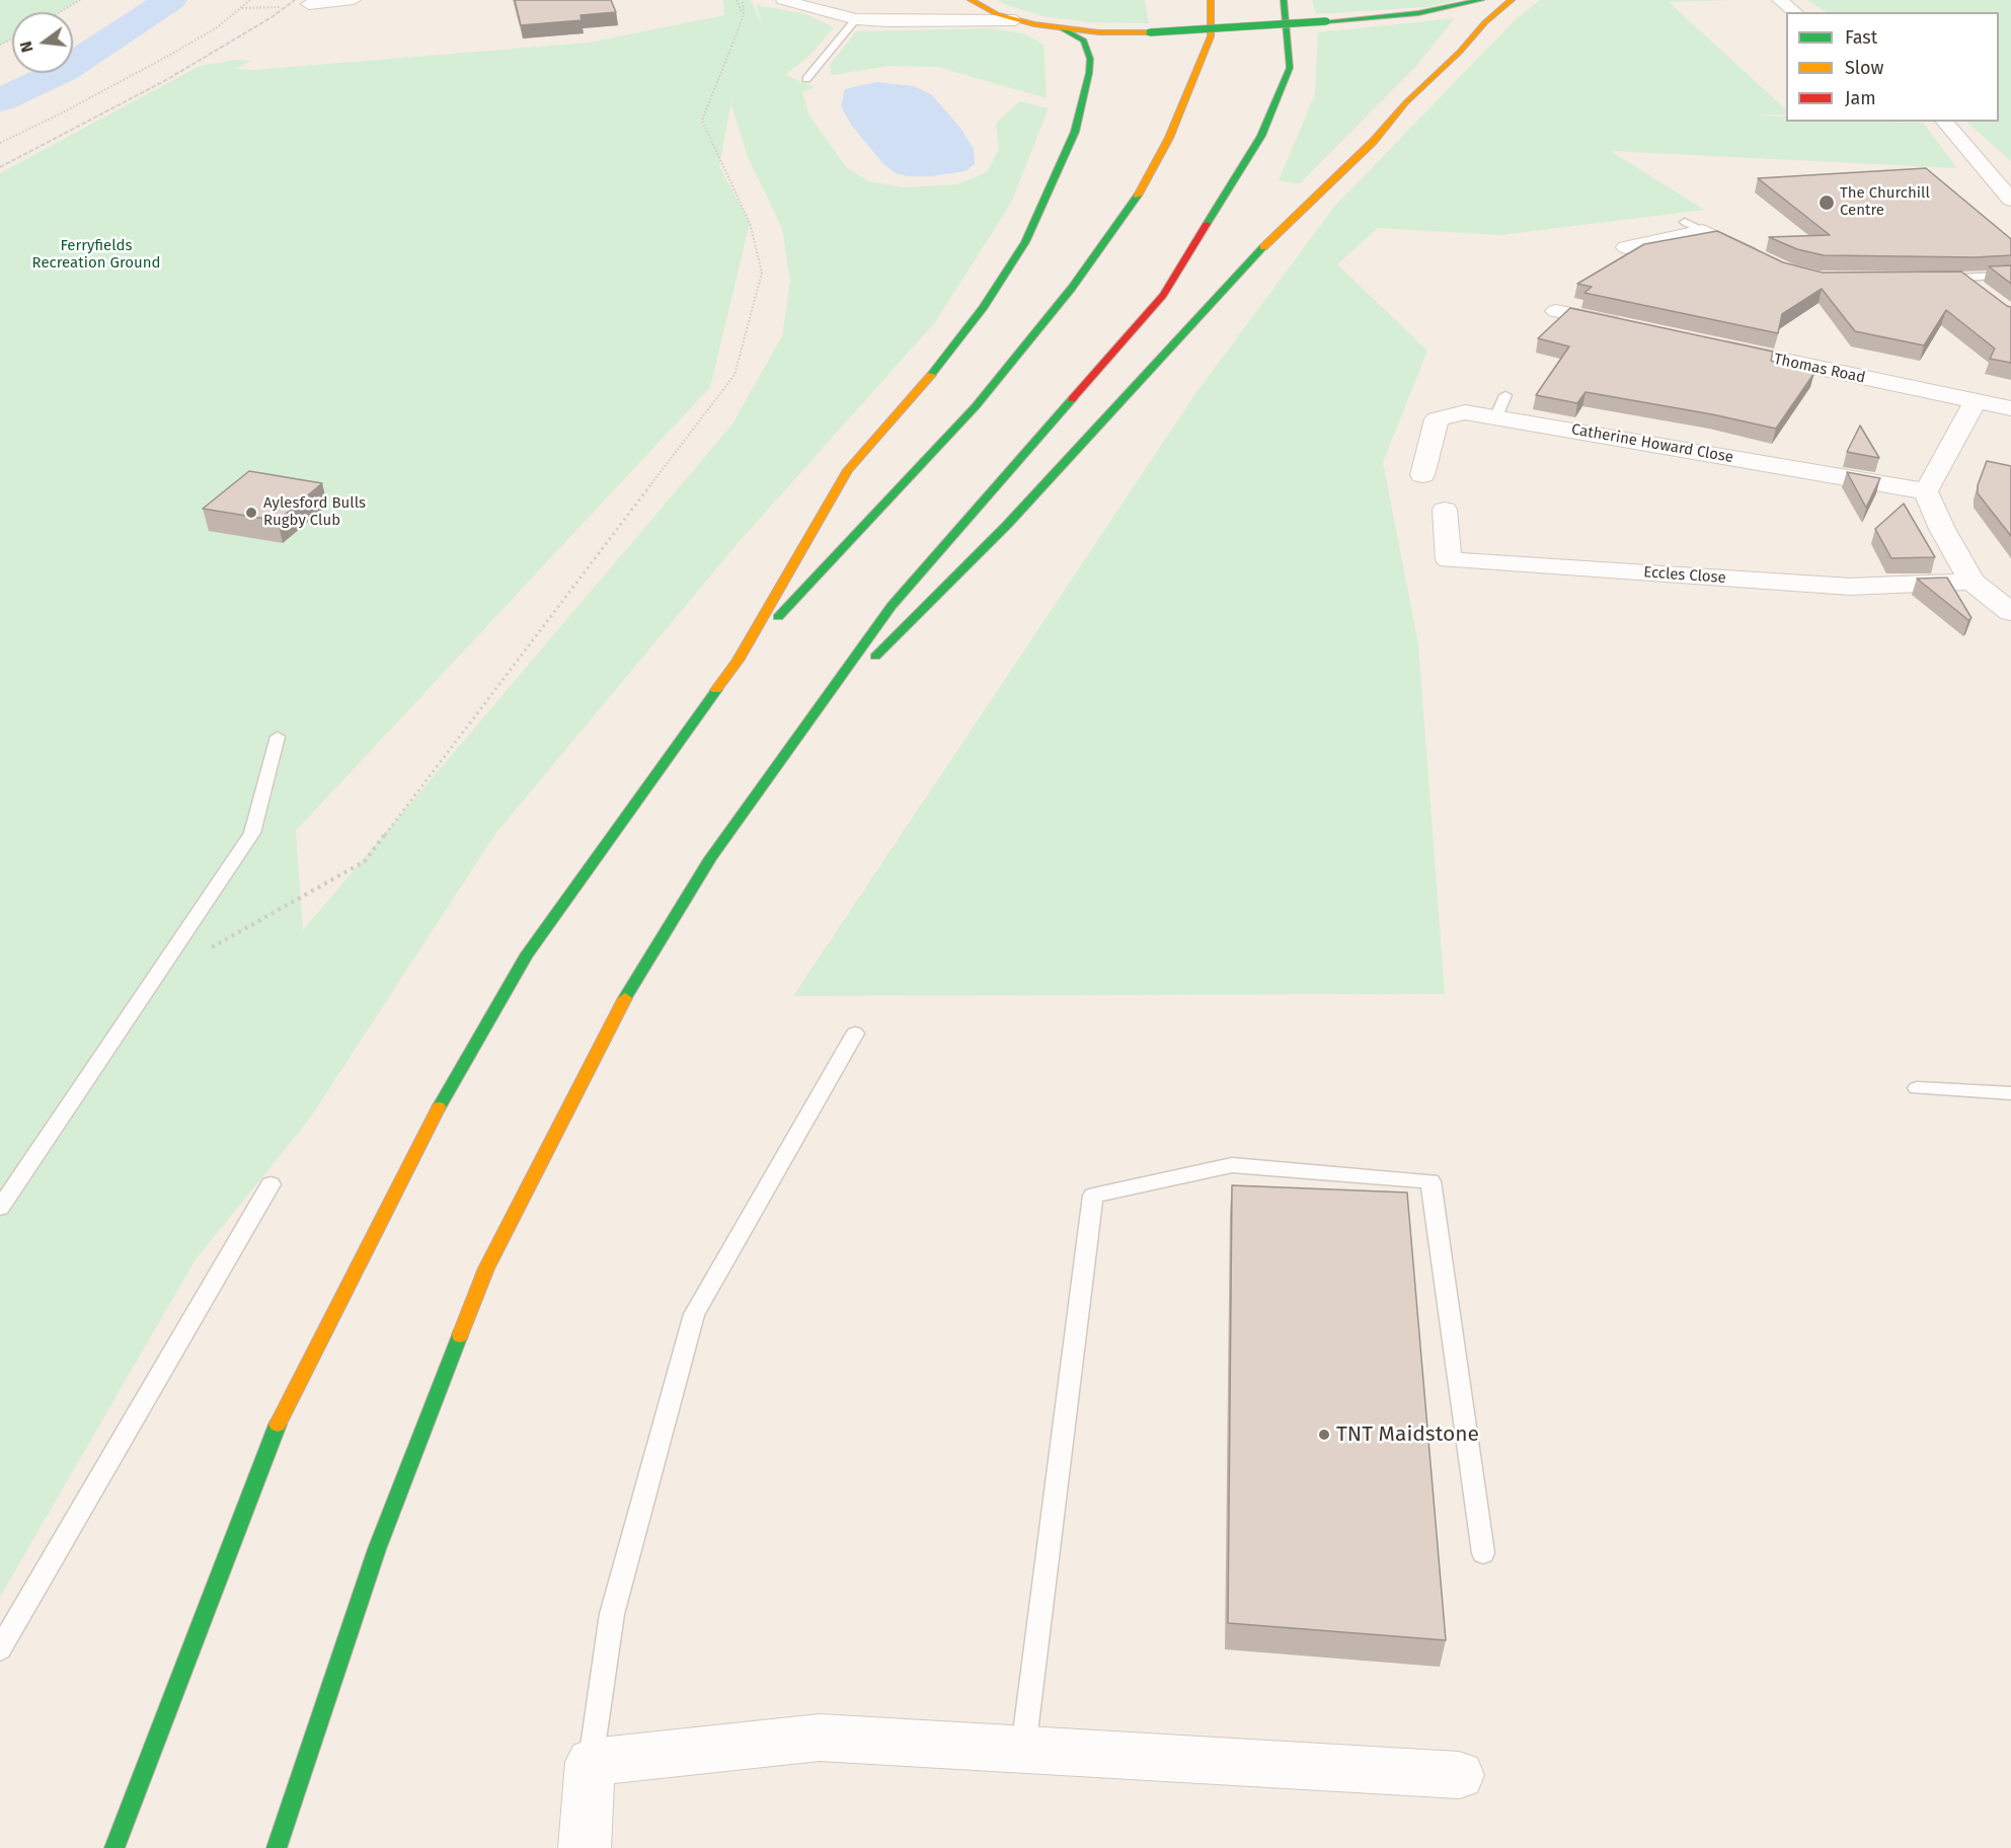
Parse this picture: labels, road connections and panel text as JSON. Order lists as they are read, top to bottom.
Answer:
{
  "streets": {
    "street": ["Thomas Road", "Catherine Howard Close", "Eccles Close"]
  },
  "parks": ["Ferryfields Recreation Ground"],
  "places": ["The Churchill Centre", "Aylesford Bulls Rugby Club", "TNT Maidstone"],
  "legend": ["Fast", "Slow", "Jam"],
  "north": "left"
}
